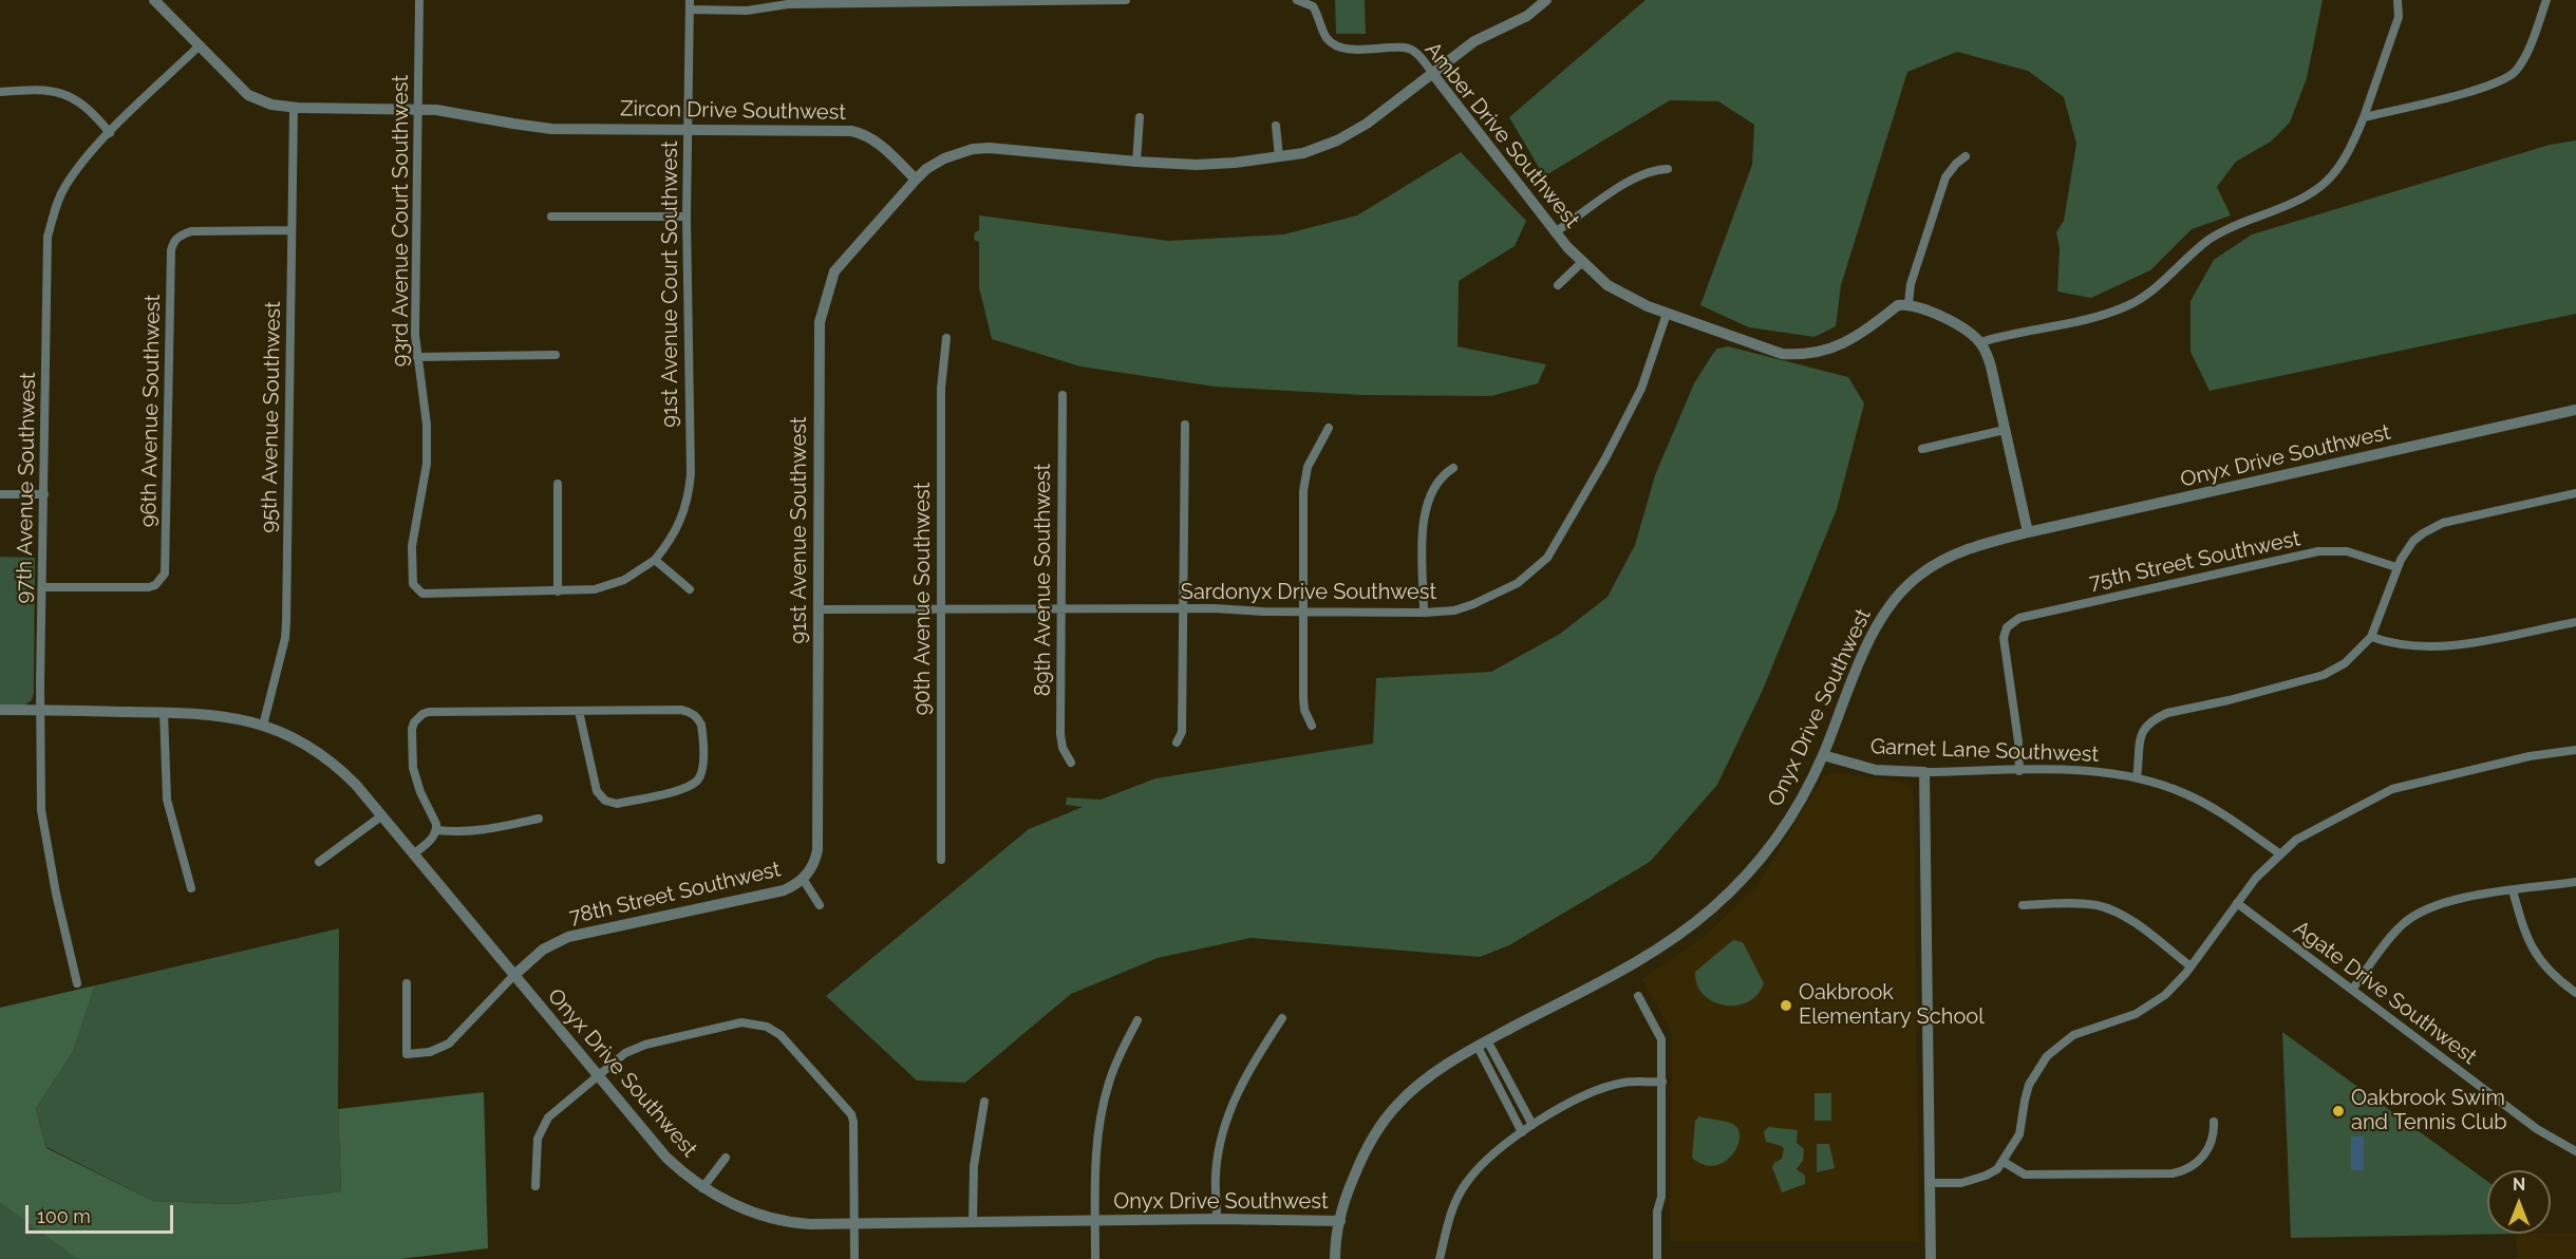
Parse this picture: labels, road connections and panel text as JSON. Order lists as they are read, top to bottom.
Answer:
{
  "streets": {
    "street": [
      "Zircon Drive Southwest",
      "Amber Drive Southwest",
      "93rd Avenue Court Southwest",
      "91st Avenue Court Southwest",
      "96th Avenue Southwest",
      "95th Avenue Southwest",
      "Onyx Drive Southwest",
      "97th Avenue Southwest",
      "91st Avenue Southwest",
      "75th Street Southwest",
      "89th Avenue Southwest",
      "Sardonyx Drive Southwest",
      "90th Avenue Southwest",
      "Garnet Lane Southwest",
      "78th Street Southwest",
      "Agate Drive Southwest"
    ]
  },
  "crossings": [
    ["Zircon Drive Southwest", "93rd Avenue Court Southwest"],
    ["Zircon Drive Southwest", "91st Avenue Court Southwest"],
    ["Zircon Drive Southwest", "95th Avenue Southwest"],
    ["Zircon Drive Southwest", "97th Avenue Southwest"],
    ["Zircon Drive Southwest", "91st Avenue Southwest"],
    ["Amber Drive Southwest", "Sardonyx Drive Southwest"],
    ["93rd Avenue Court Southwest", "91st Avenue Court Southwest"],
    ["96th Avenue Southwest", "95th Avenue Southwest"],
    ["96th Avenue Southwest", "97th Avenue Southwest"],
    ["95th Avenue Southwest", "Onyx Drive Southwest"],
    ["Onyx Drive Southwest", "97th Avenue Southwest"],
    ["Onyx Drive Southwest", "Garnet Lane Southwest"],
    ["Onyx Drive Southwest", "78th Street Southwest"],
    ["91st Avenue Southwest", "Sardonyx Drive Southwest"],
    ["91st Avenue Southwest", "78th Street Southwest"],
    ["75th Street Southwest", "Garnet Lane Southwest"],
    ["89th Avenue Southwest", "Sardonyx Drive Southwest"],
    ["Sardonyx Drive Southwest", "90th Avenue Southwest"]
  ],
  "places": ["Oakbrook Elementary School", "Oakbrook Swim and Tennis Club"],
  "scale_bar": "100 m",
  "north": "top"
}
